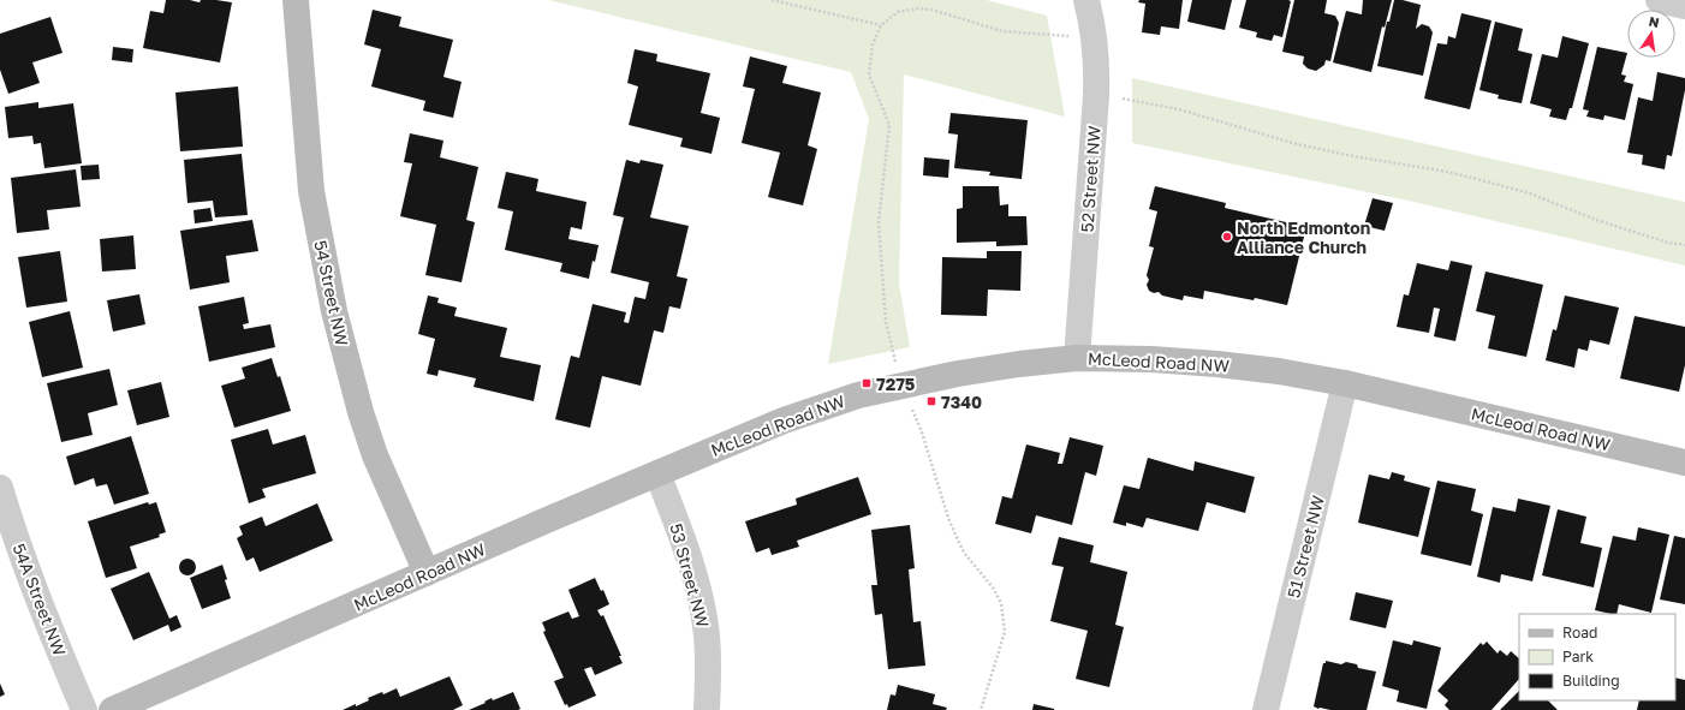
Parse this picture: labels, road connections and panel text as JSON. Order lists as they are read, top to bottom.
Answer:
{
  "streets": {
    "street": [
      "52 Street NW",
      "54 Street NW",
      "McLeod Road NW",
      "51 Street NW",
      "53 Street NW",
      "54A Street NW"
    ]
  },
  "crossings": [
    ["52 Street NW", "McLeod Road NW"],
    ["54 Street NW", "McLeod Road NW"],
    ["McLeod Road NW", "51 Street NW"],
    ["McLeod Road NW", "53 Street NW"]
  ],
  "places": {
    "other": ["North Edmonton Alliance Church"],
    "transit": ["7275", "7340"]
  },
  "legend": ["Road", "Park", "Building"],
  "north": "top"
}
